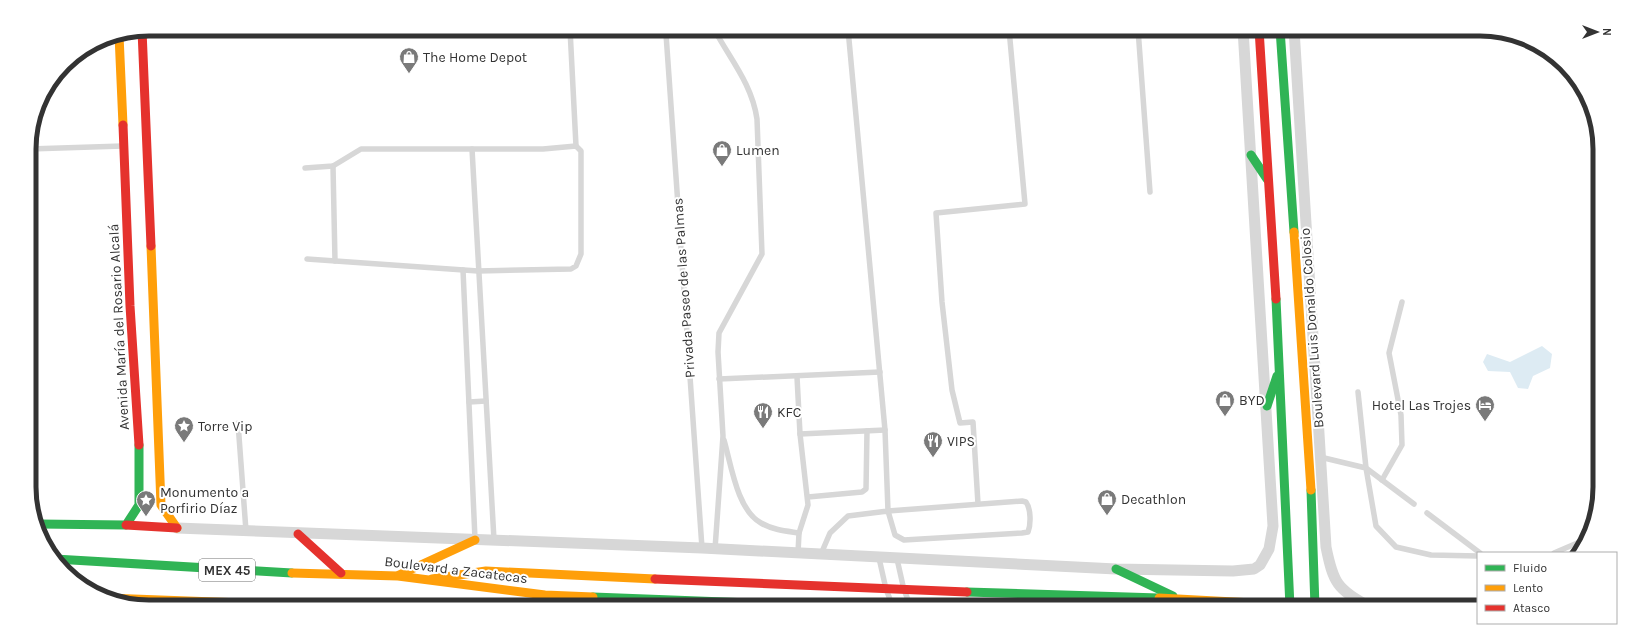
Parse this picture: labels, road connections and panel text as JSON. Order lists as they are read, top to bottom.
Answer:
{
  "streets": {
    "main road": [
      "Avenida María del Rosario Alcalá",
      "Boulevard Luis Donaldo Colosio",
      "MEX 45",
      "Boulevard a Zacatecas"
    ],
    "lane": ["Privada Paseo de las Palmas"]
  },
  "places": {
    "shop": [
      "The Home Depot",
      "Lumen",
      "BYD",
      "Decathlon"
    ],
    "hotel": ["Hotel Las Trojes"],
    "restaurant": ["KFC", "VIPS"],
    "place": ["Torre Vip", "Monumento a Porfirio Díaz"]
  },
  "legend": ["Fluido", "Lento", "Atasco"],
  "north": "right"
}
